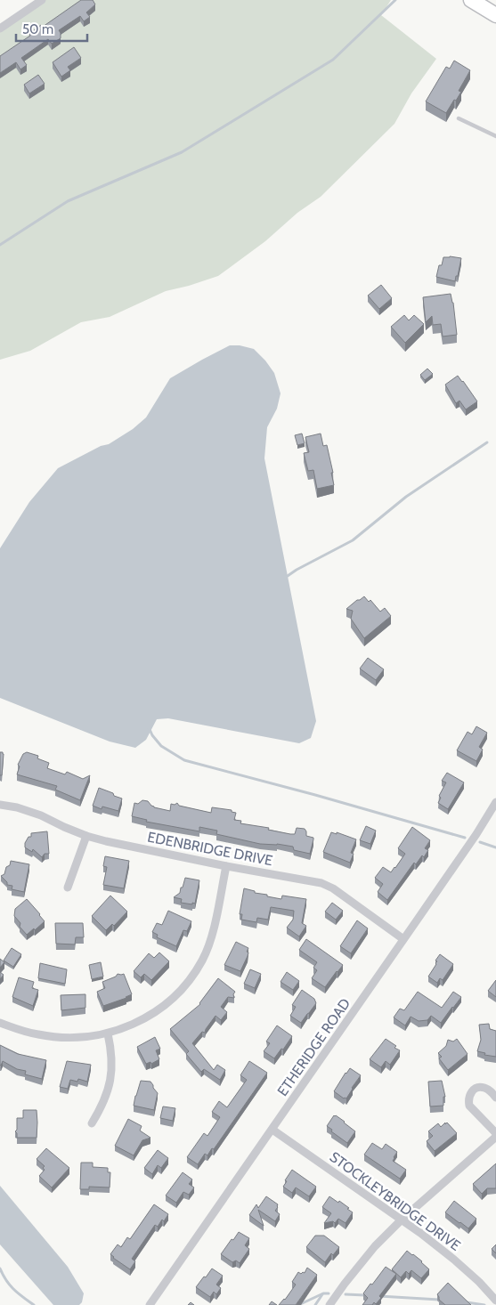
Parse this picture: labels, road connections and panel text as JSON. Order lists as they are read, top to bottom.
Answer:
{
  "streets": {
    "street": ["EDENBRIDGE DRIVE", "ETHERIDGE ROAD", "STOCKLEYBRIDGE DRIVE"]
  },
  "crossings": [
    ["EDENBRIDGE DRIVE", "ETHERIDGE ROAD"],
    ["ETHERIDGE ROAD", "STOCKLEYBRIDGE DRIVE"]
  ],
  "scale_bar": "50 m"
}
